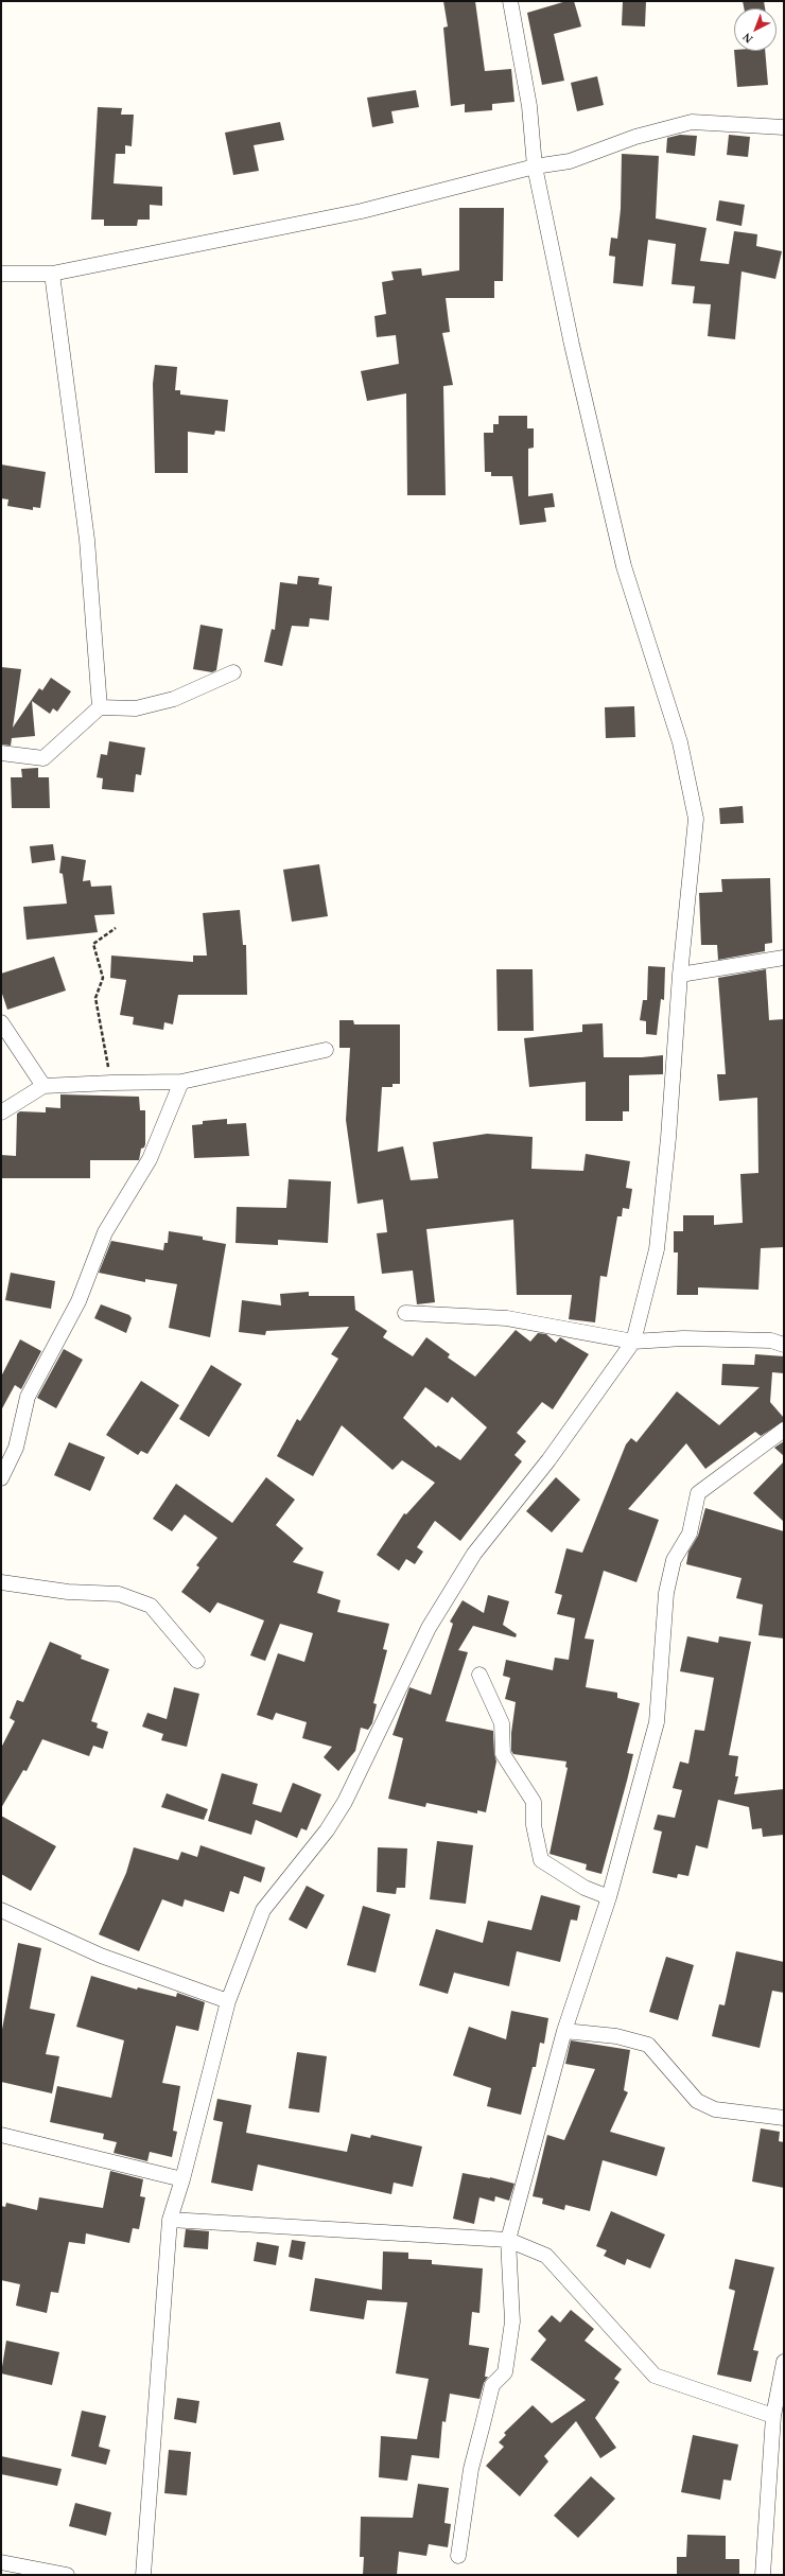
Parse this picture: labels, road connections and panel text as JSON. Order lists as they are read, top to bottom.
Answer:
{
  "north": "bottom left"
}
